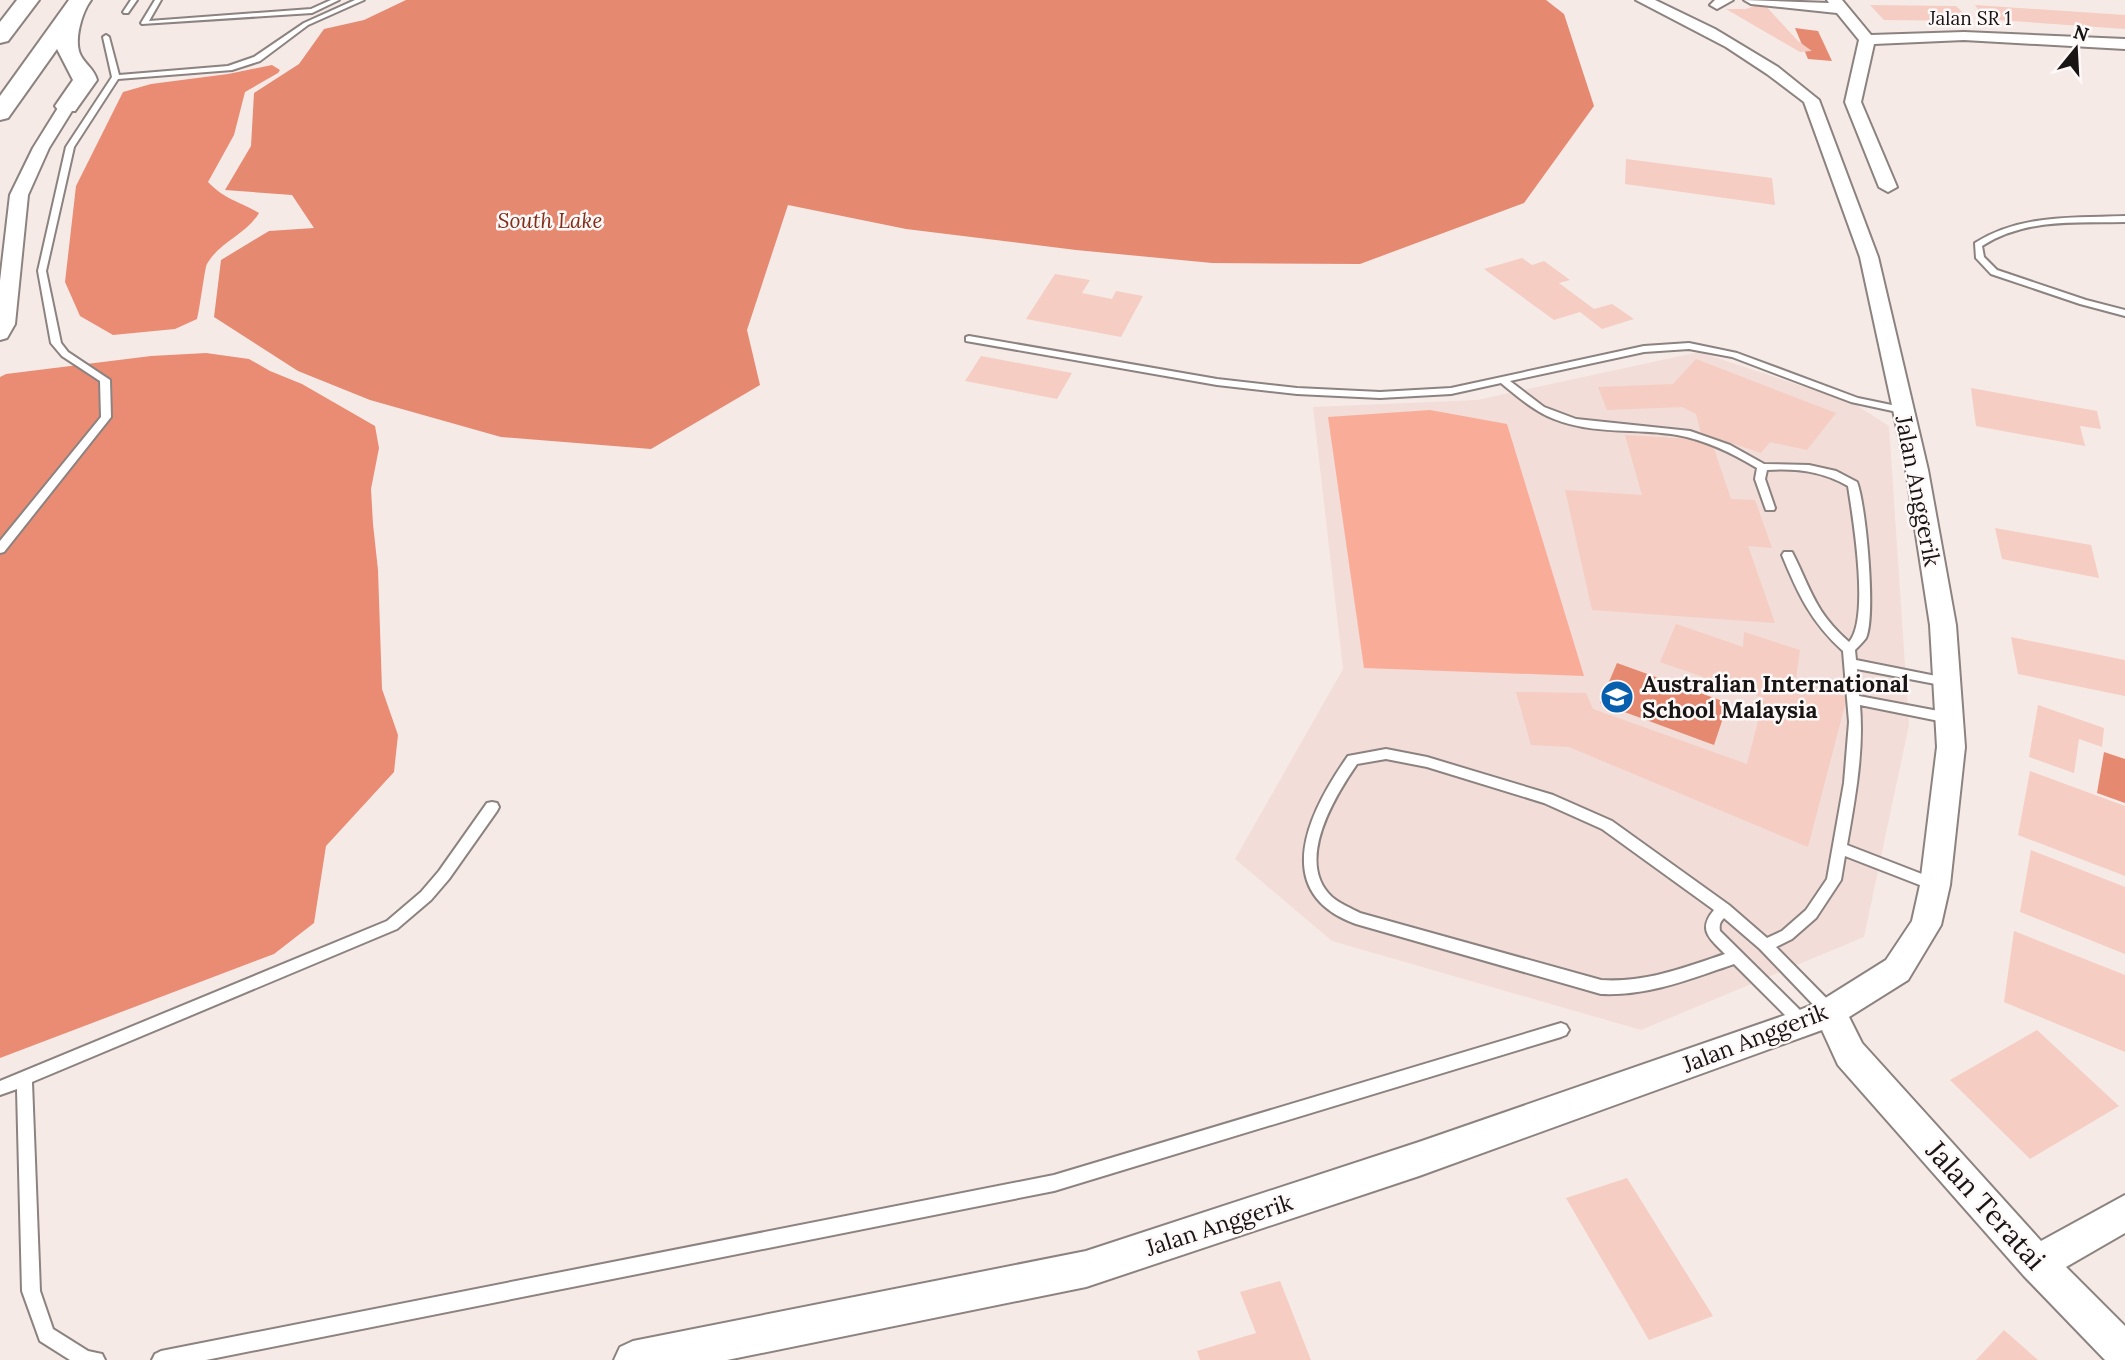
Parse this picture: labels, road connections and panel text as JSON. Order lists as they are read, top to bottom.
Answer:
{
  "streets": {
    "street": ["Jalan SR 1", "Jalan Anggerik", "Jalan Teratai"]
  },
  "crossings": [
    ["Jalan Anggerik", "Jalan Teratai"]
  ],
  "water": ["South Lake"],
  "places": {
    "school or university": ["Australian International School Malaysia"]
  },
  "north": "top"
}
